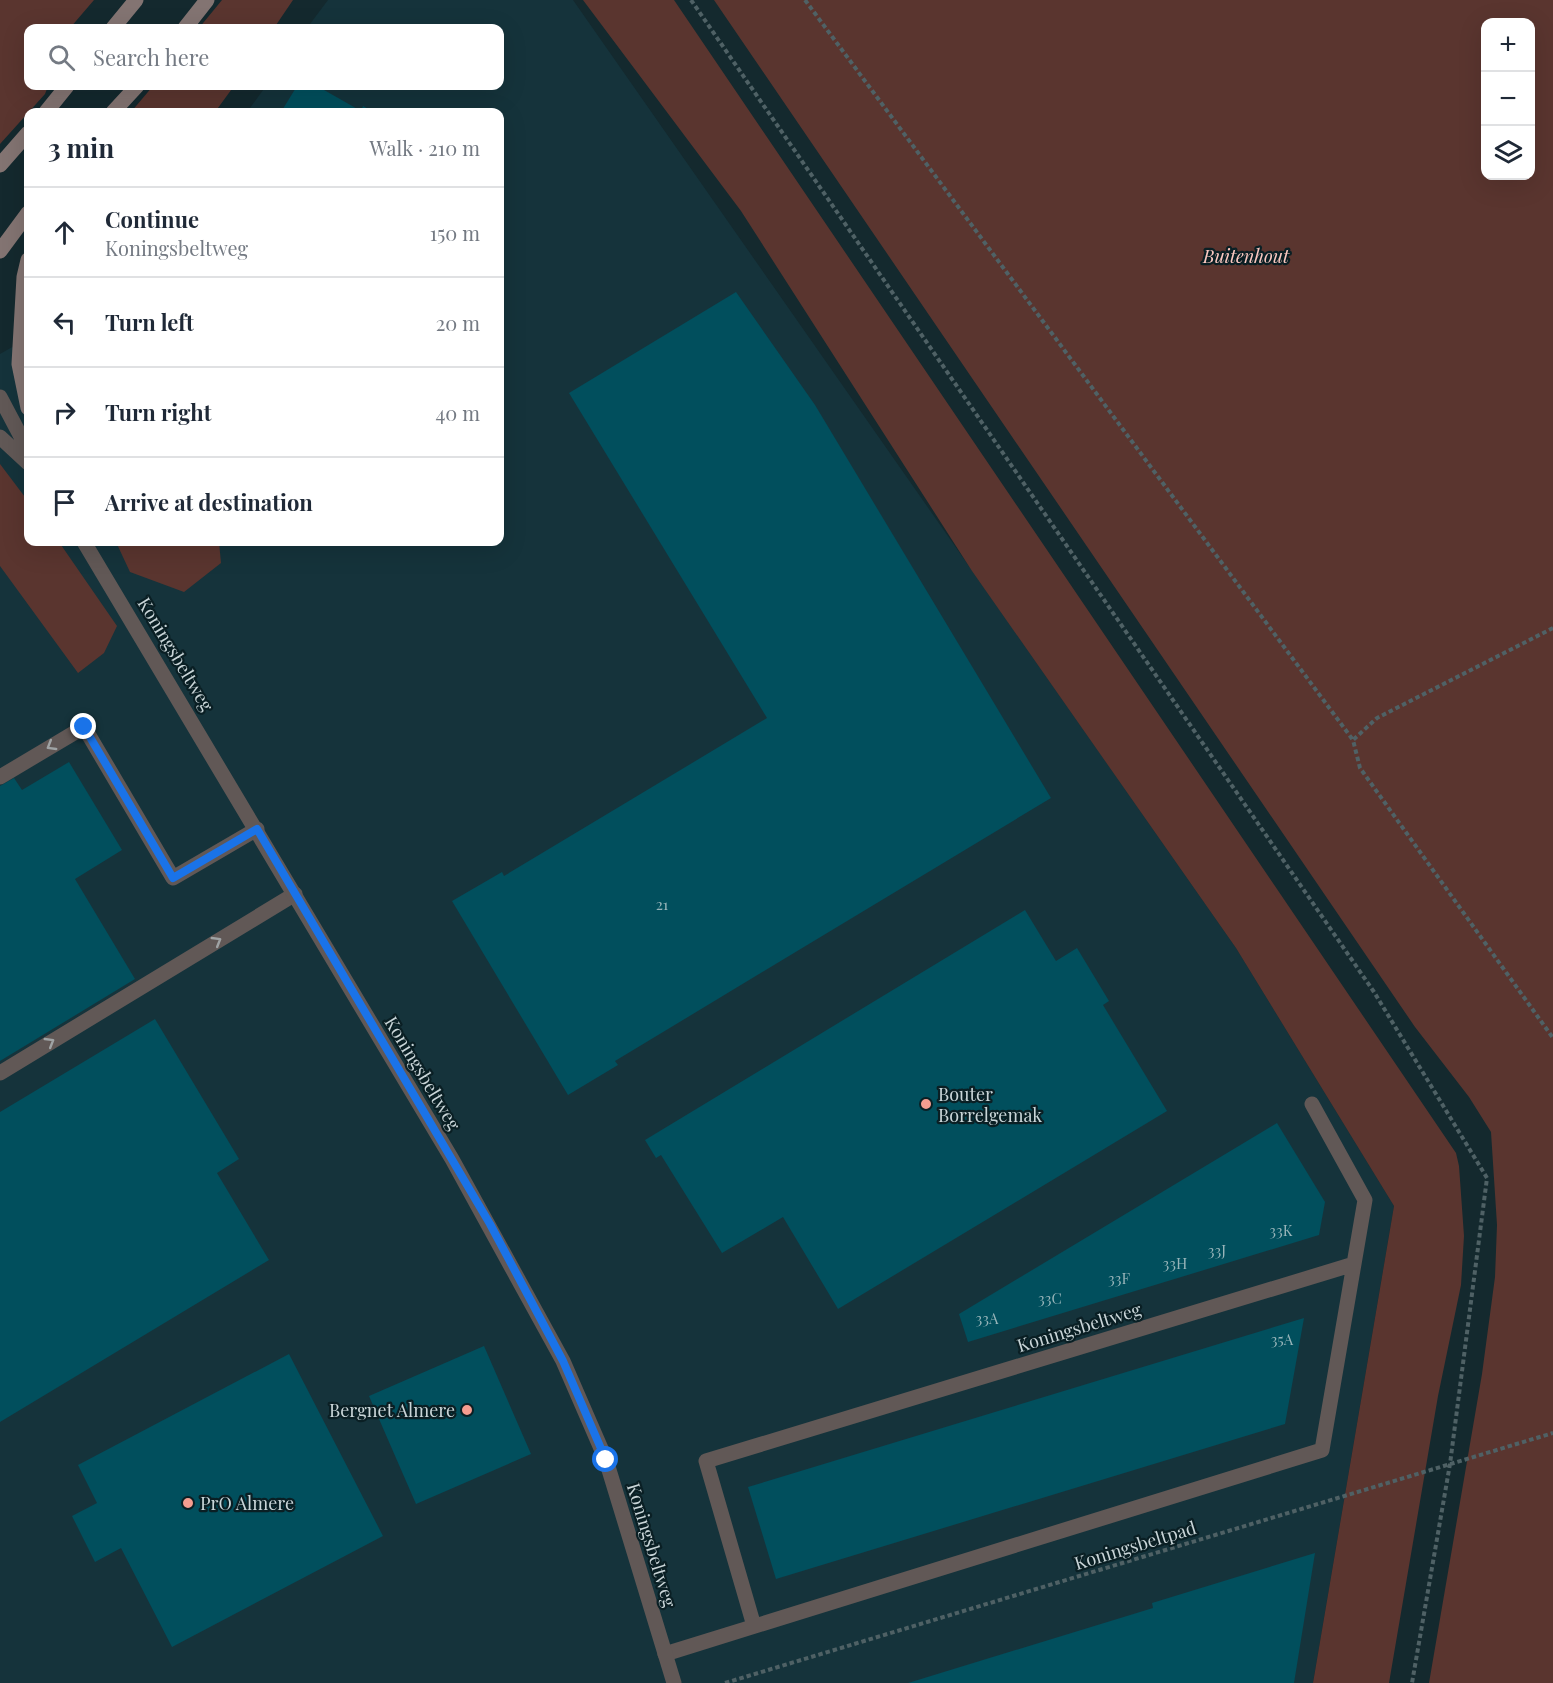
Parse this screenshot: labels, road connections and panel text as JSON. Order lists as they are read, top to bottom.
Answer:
{
  "streets": {
    "street": ["Koningsbeltweg"],
    "path": ["Koningsbeltpad"]
  },
  "parks": ["Buitenhout"],
  "places": ["Bouter Borrelgemak", "Bergnet Almere", "PrO Almere"],
  "house_numbers": [
    "21",
    "33K",
    "33J",
    "33H",
    "33F",
    "33C",
    "33A",
    "35A"
  ],
  "page": {
    "map_buttons": ["+", "−"],
    "search": "Search here",
    "heading": ["3 min", "Walk · 210 m"],
    "list": [
      ["Continue", "Koningsbeltweg", "150 m"],
      ["Turn left", "20 m"],
      ["Turn right", "40 m"],
      "Arrive at destination"
    ]
  }
}
